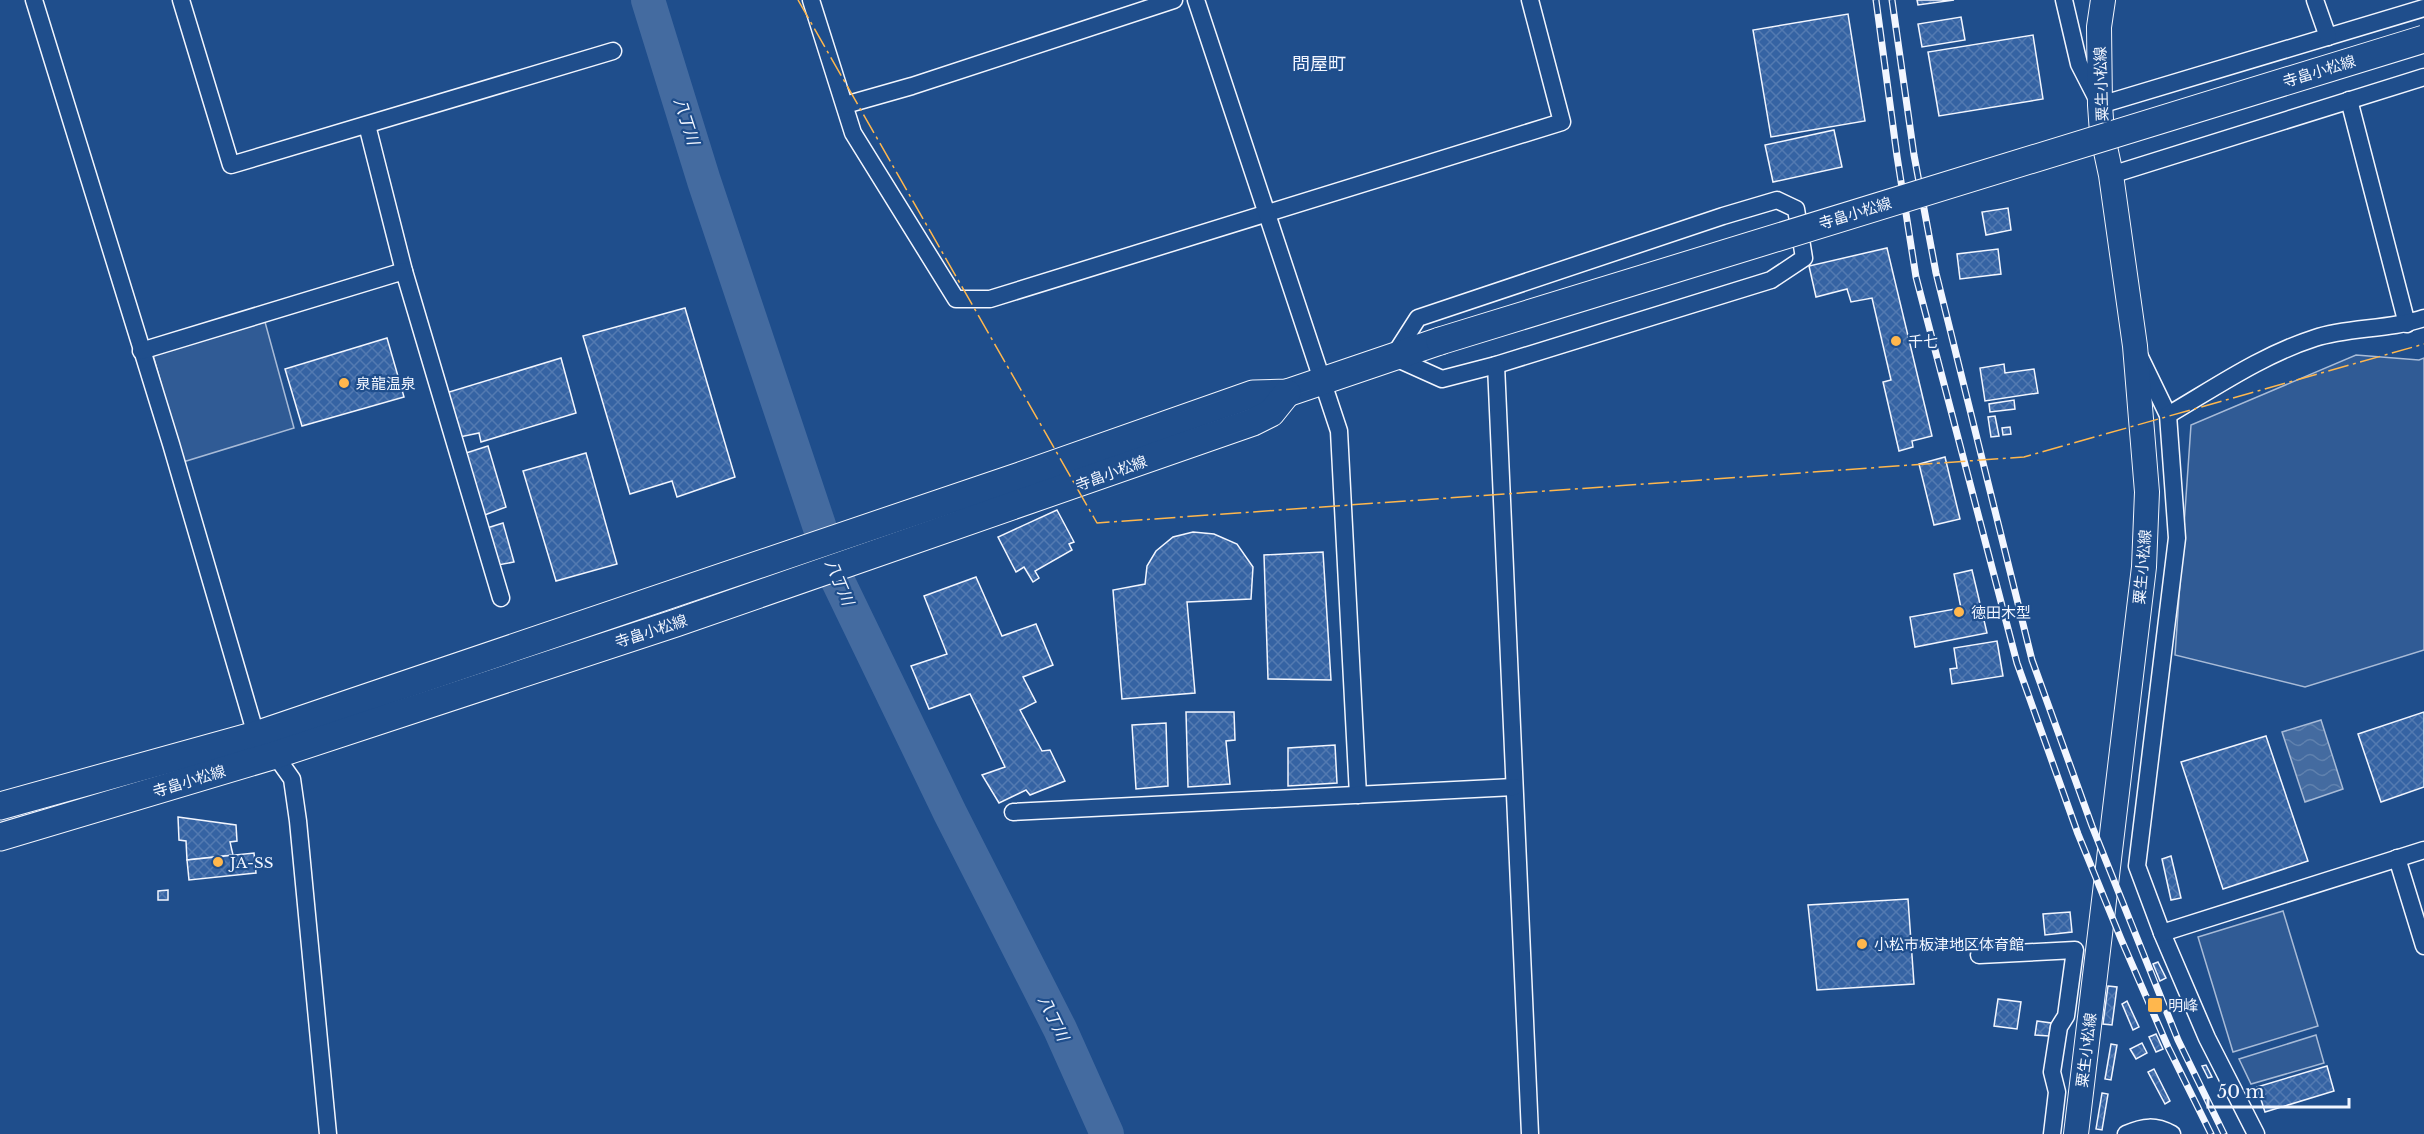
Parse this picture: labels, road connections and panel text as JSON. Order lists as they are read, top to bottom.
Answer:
{
  "streets": {
    "main road": ["寺畠小松線", "粟生小松線"]
  },
  "districts": ["問屋町"],
  "water": ["八丁川"],
  "places": {
    "other": [
      "千七",
      "泉龍温泉",
      "徳田木型",
      "JA-SS",
      "小松市板津地区体育館"
    ],
    "transit": ["明峰"]
  },
  "scale_bar": "50 m"
}
